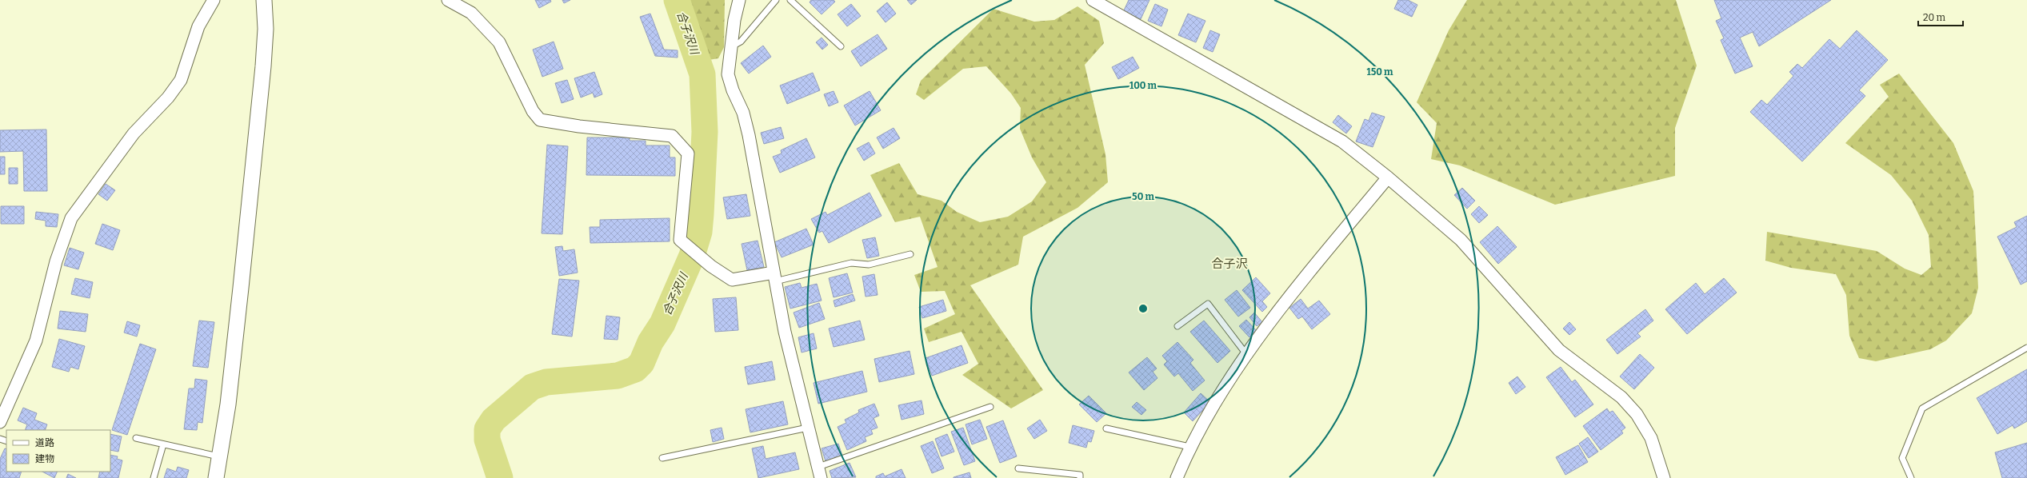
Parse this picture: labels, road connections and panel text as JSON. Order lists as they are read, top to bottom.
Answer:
{
  "districts": ["合子沢"],
  "water": ["合子沢川"],
  "legend": ["道路", "建物"],
  "scale_bar": "20 m",
  "rings": ["150 m", "100 m", "50 m"]
}
